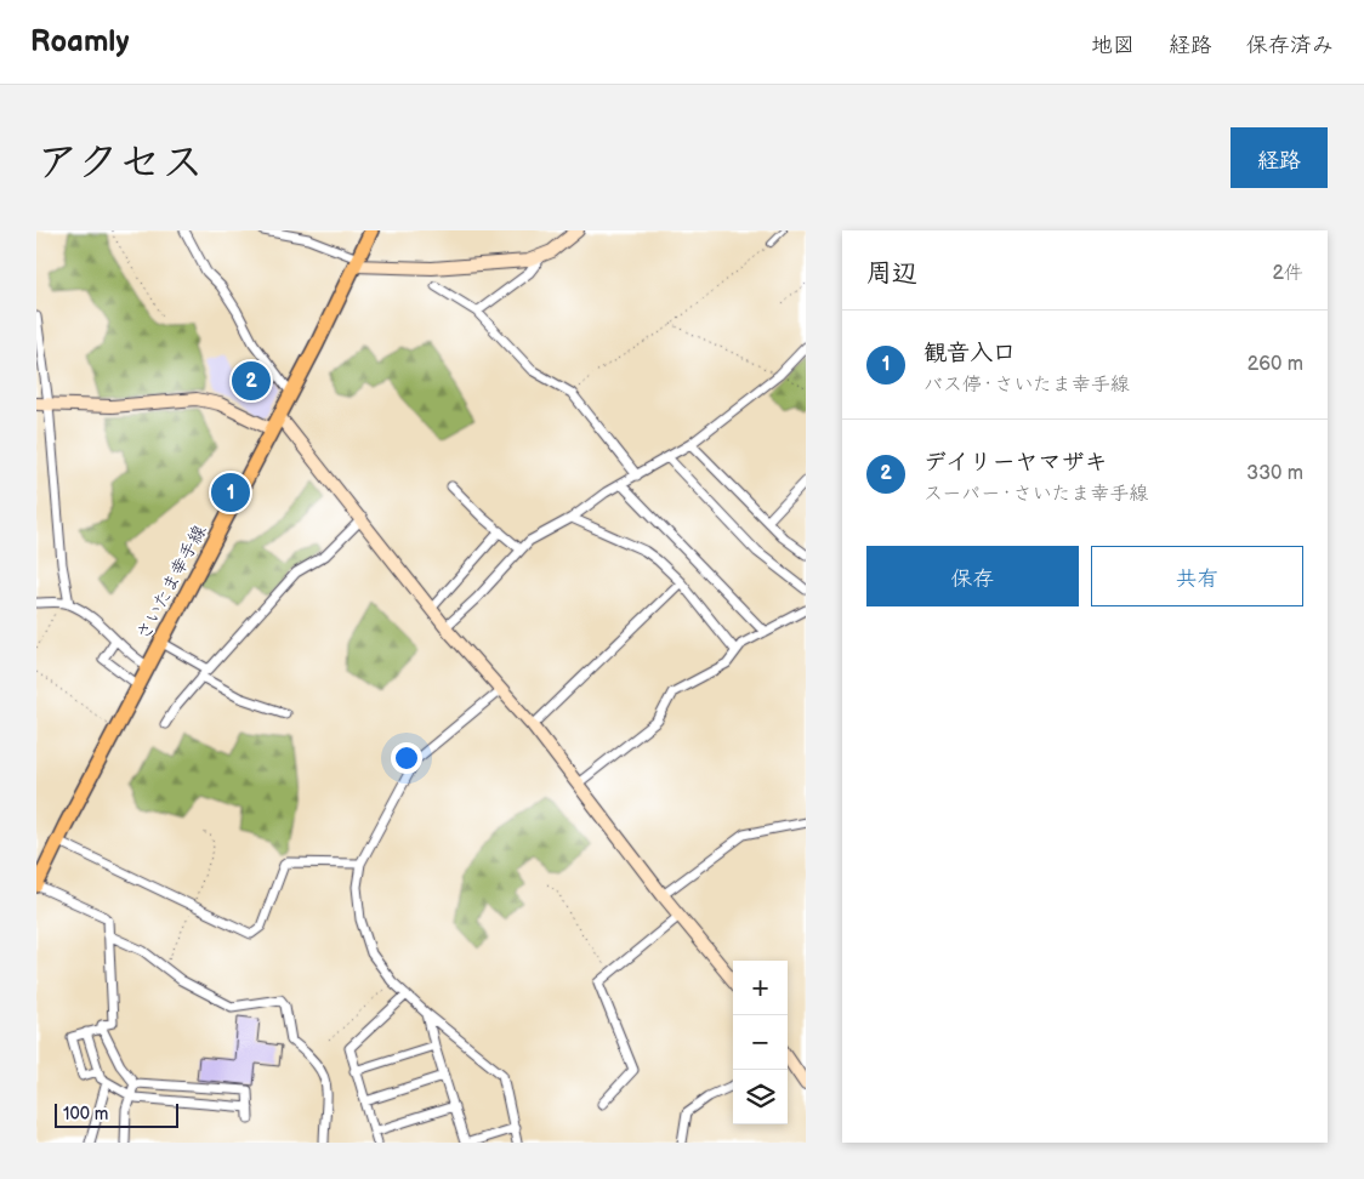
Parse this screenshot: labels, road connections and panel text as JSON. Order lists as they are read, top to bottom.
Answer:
{
  "streets": {
    "main road": ["さいたま幸手線"]
  },
  "scale_bar": "100 m",
  "page": {
    "header": "Roamly",
    "nav": ["地図", "経路", "保存済み"],
    "title": "アクセス",
    "buttons": [
      "経路",
      ["保存", "共有"]
    ],
    "heading": ["周辺", "2件"],
    "list": [
      {
        "mark": "1",
        "name": "観音入口",
        "note": "バス停 · さいたま幸手線",
        "value": "260 m"
      },
      {
        "mark": "2",
        "name": "デイリーヤマザキ",
        "note": "スーパー · さいたま幸手線",
        "value": "330 m"
      }
    ],
    "pins": ["2", "1"],
    "map_buttons": ["+", "−"],
    "scale": "100 m"
  }
}
